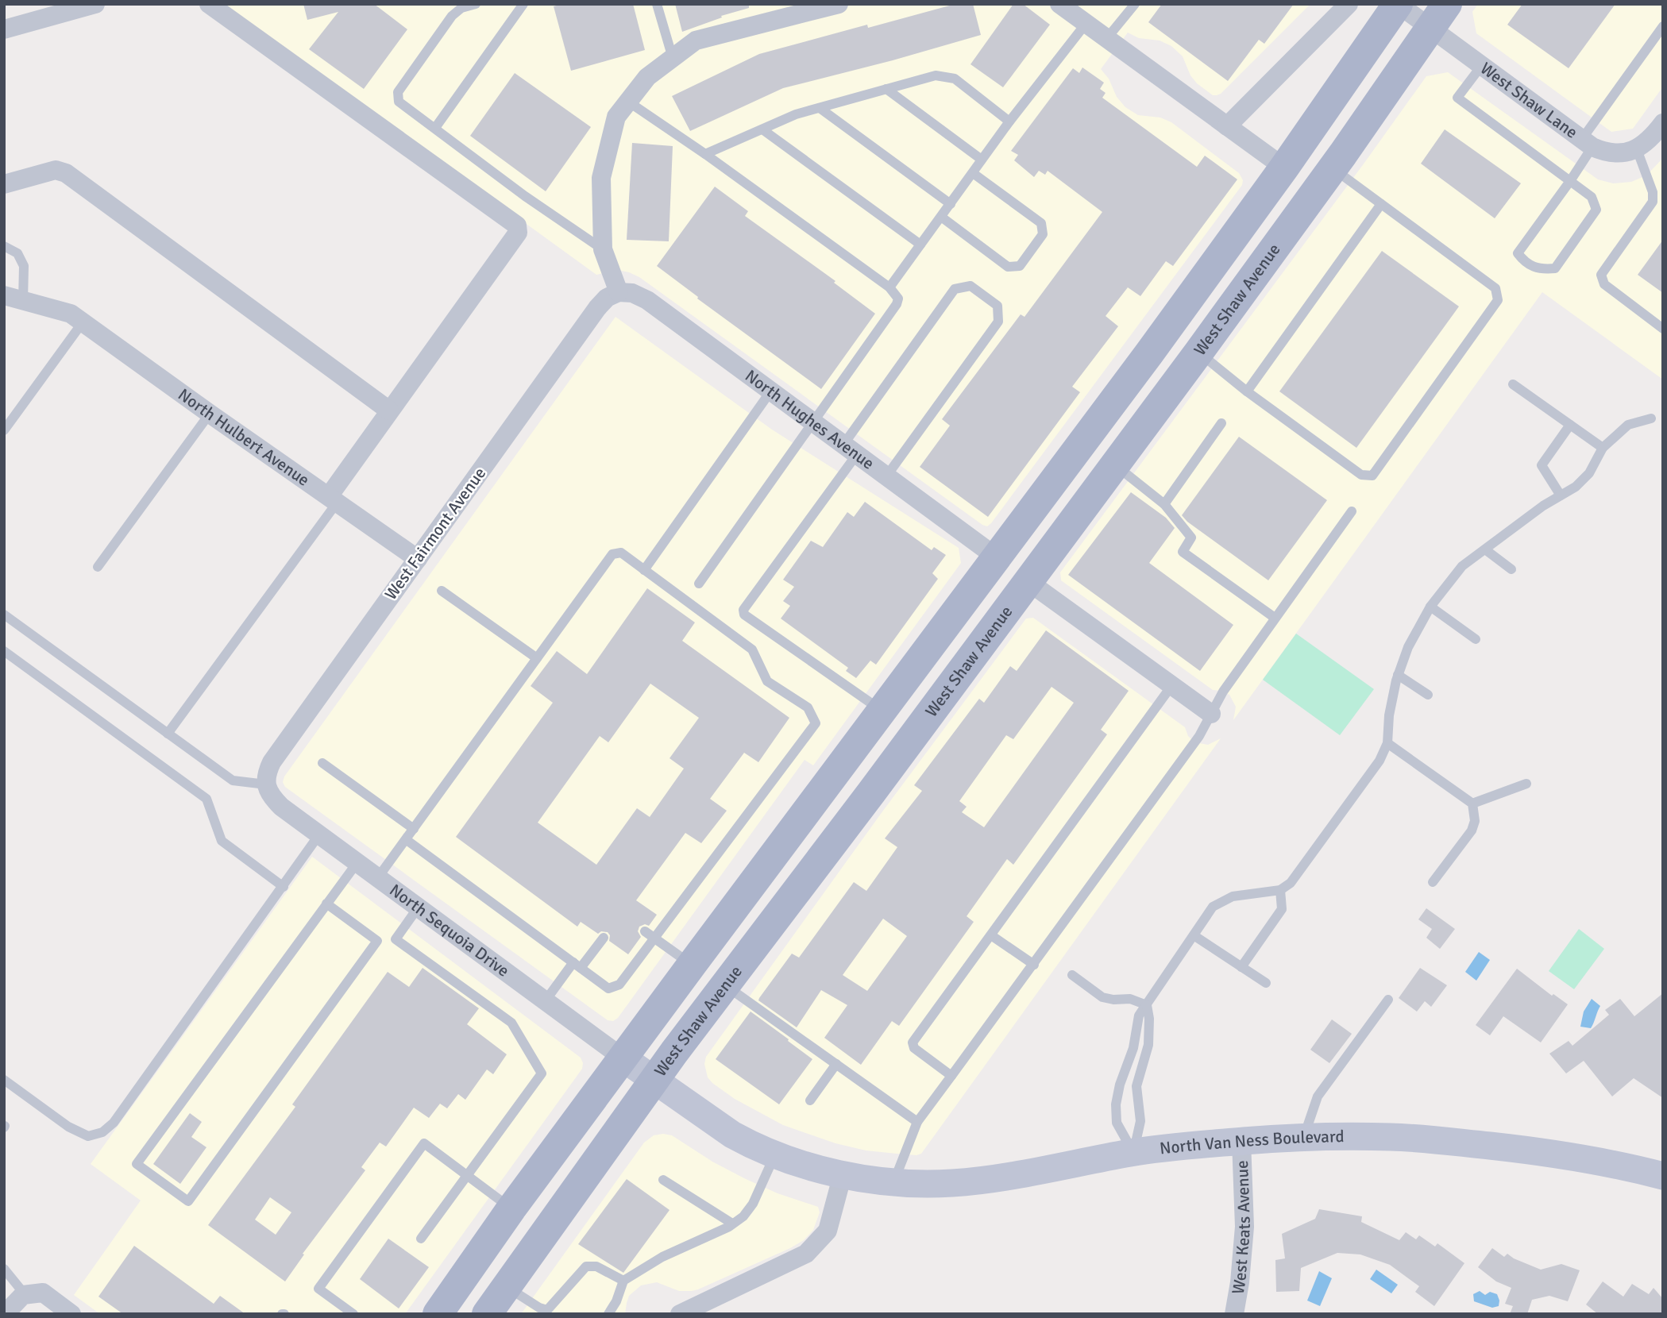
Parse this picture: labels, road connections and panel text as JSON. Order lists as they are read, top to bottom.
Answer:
{
  "streets": {
    "main road": ["West Shaw Avenue"],
    "street": [
      "West Shaw Lane",
      "North Hughes Avenue",
      "North Hulbert Avenue",
      "West Fairmont Avenue",
      "North Sequoia Drive",
      "North Van Ness Boulevard",
      "West Keats Avenue"
    ]
  },
  "crossings": [
    ["West Shaw Lane", "West Shaw Avenue"],
    ["West Shaw Avenue", "North Hughes Avenue"],
    ["West Shaw Avenue", "North Sequoia Drive"],
    ["West Shaw Avenue", "North Van Ness Boulevard"],
    ["North Hughes Avenue", "West Fairmont Avenue"],
    ["North Hulbert Avenue", "West Fairmont Avenue"],
    ["West Fairmont Avenue", "North Sequoia Drive"],
    ["North Sequoia Drive", "North Van Ness Boulevard"],
    ["North Van Ness Boulevard", "West Keats Avenue"]
  ]
}
